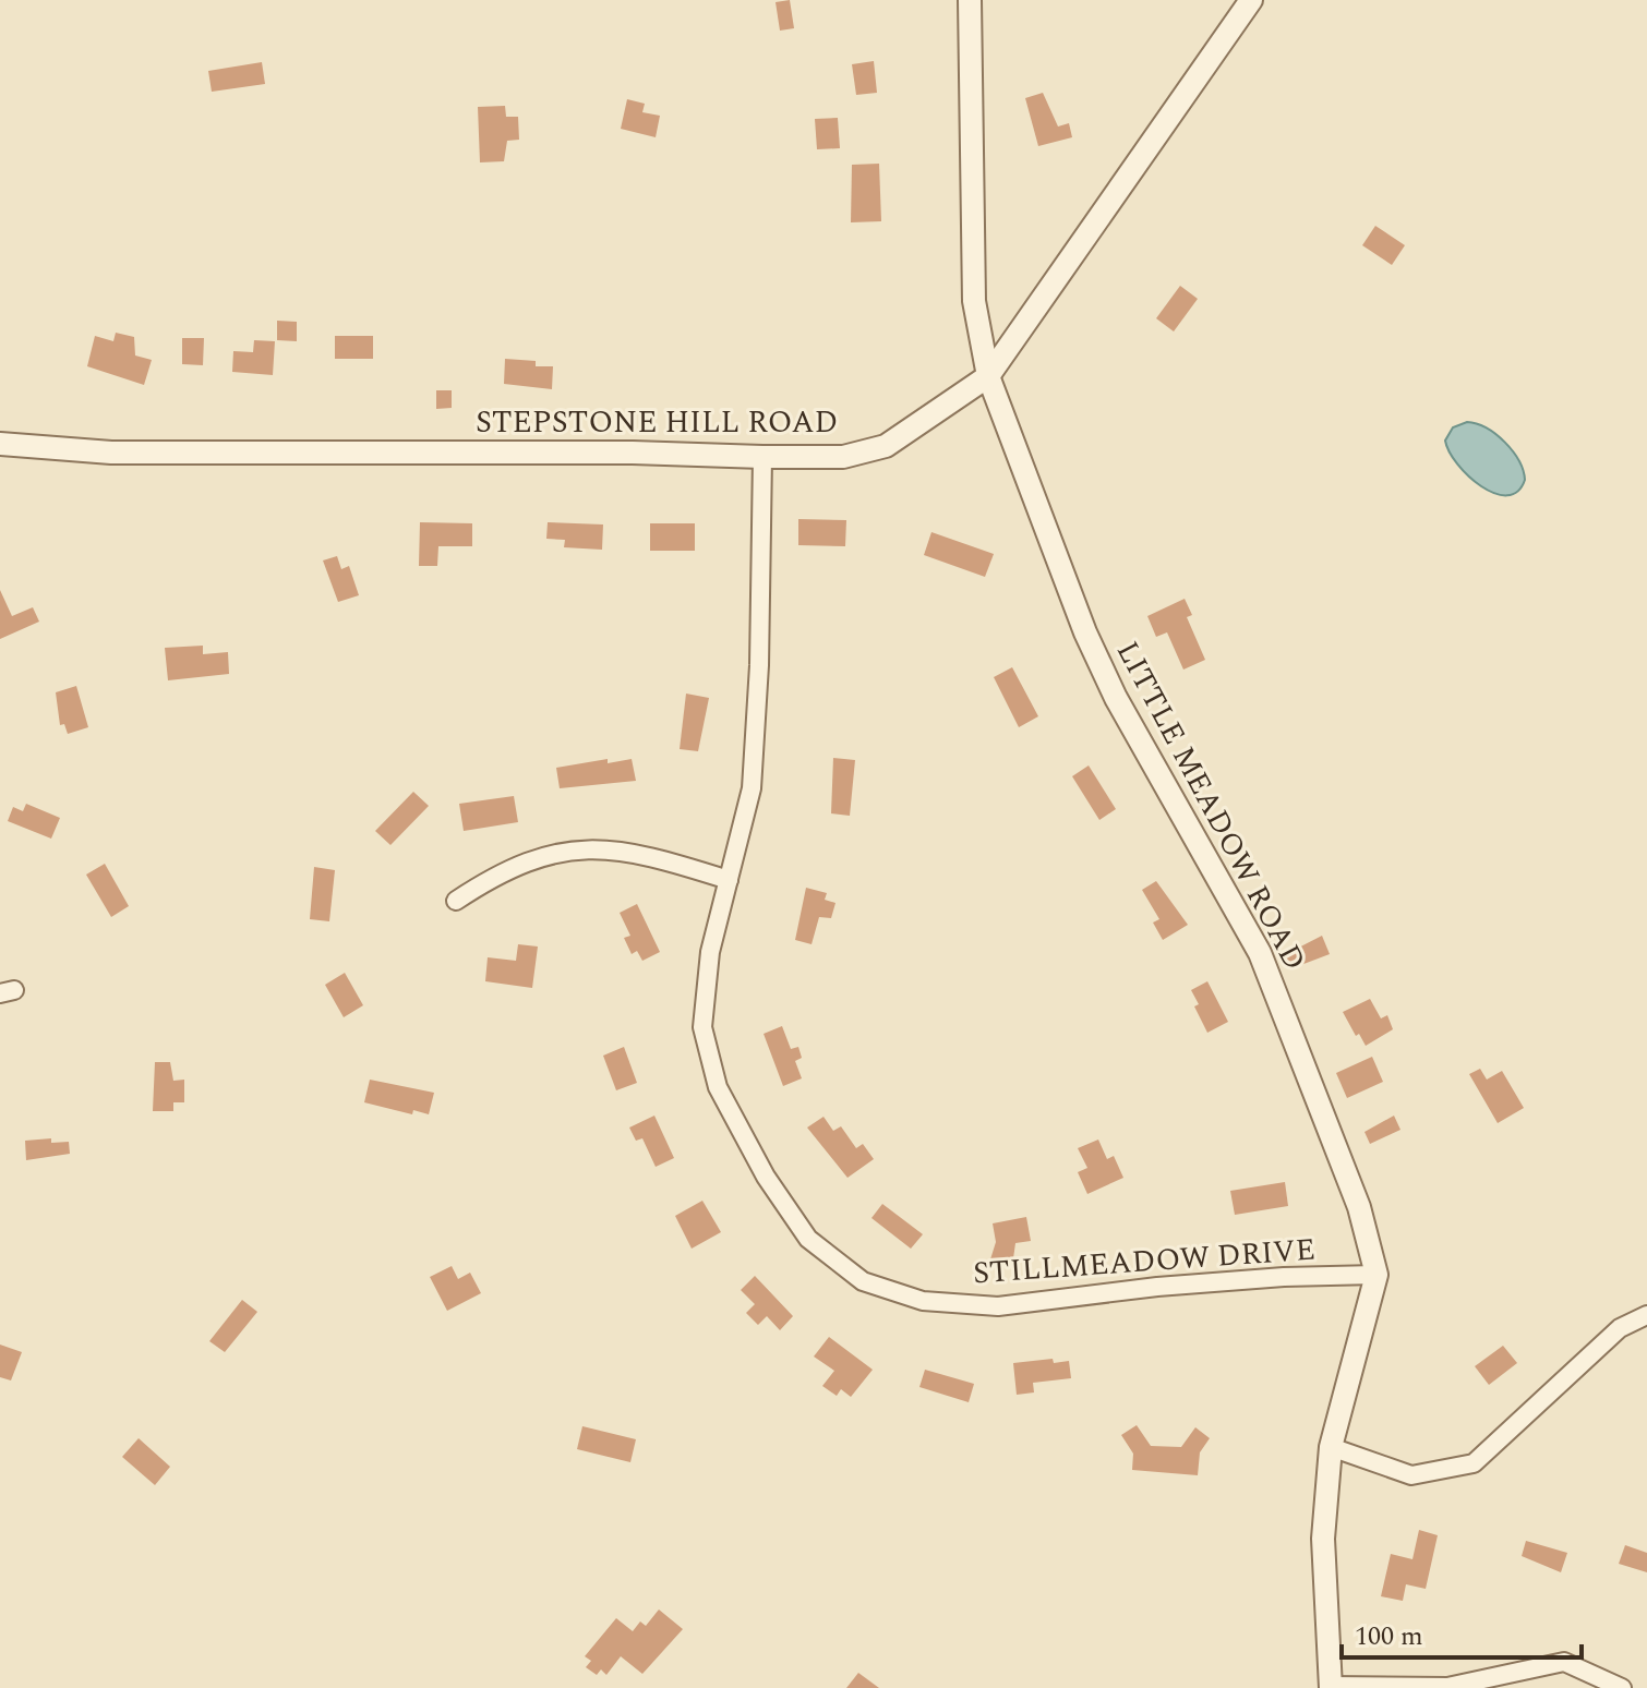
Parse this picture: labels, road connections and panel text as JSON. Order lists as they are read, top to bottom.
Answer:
{
  "streets": {
    "street": ["STEPSTONE HILL ROAD", "LITTLE MEADOW ROAD", "STILLMEADOW DRIVE"]
  },
  "crossings": [
    ["STEPSTONE HILL ROAD", "LITTLE MEADOW ROAD"],
    ["STEPSTONE HILL ROAD", "STILLMEADOW DRIVE"],
    ["LITTLE MEADOW ROAD", "STILLMEADOW DRIVE"]
  ],
  "scale_bar": "100 m"
}
